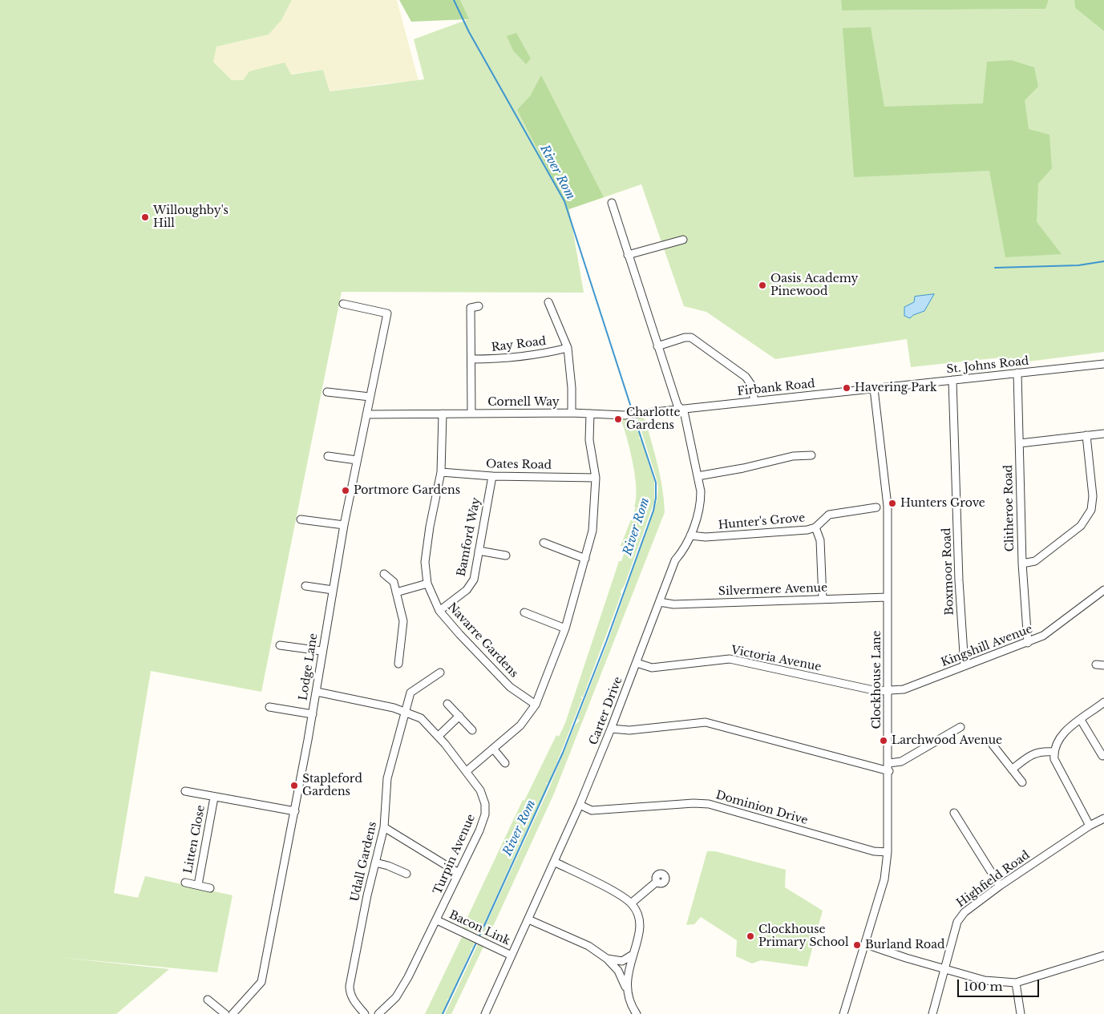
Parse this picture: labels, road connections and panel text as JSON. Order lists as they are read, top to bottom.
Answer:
{
  "streets": {
    "street": [
      "Ray Road",
      "St. Johns Road",
      "Firbank Road",
      "Cornell Way",
      "Oates Road",
      "Clitheroe Road",
      "Hunter's Grove",
      "Bamford Way",
      "Boxmoor Road",
      "Silvermere Avenue",
      "Navarre Gardens",
      "Kingshill Avenue",
      "Victoria Avenue",
      "Lodge Lane",
      "Clockhouse Lane",
      "Carter Drive",
      "Dominion Drive",
      "Litten Close",
      "Turpin Avenue",
      "Udall Gardens",
      "Highfield Road",
      "Bacon Link"
    ]
  },
  "crossings": [
    ["St. Johns Road", "Firbank Road"],
    ["St. Johns Road", "Clitheroe Road"],
    ["St. Johns Road", "Boxmoor Road"],
    ["St. Johns Road", "Clockhouse Lane"],
    ["Firbank Road", "Cornell Way"],
    ["Firbank Road", "Clockhouse Lane"],
    ["Firbank Road", "Carter Drive"],
    ["Cornell Way", "Navarre Gardens"],
    ["Cornell Way", "Lodge Lane"],
    ["Cornell Way", "Carter Drive"],
    ["Oates Road", "Bamford Way"],
    ["Oates Road", "Navarre Gardens"],
    ["Clitheroe Road", "Kingshill Avenue"],
    ["Hunter's Grove", "Carter Drive"],
    ["Bamford Way", "Navarre Gardens"],
    ["Boxmoor Road", "Kingshill Avenue"],
    ["Silvermere Avenue", "Clockhouse Lane"],
    ["Silvermere Avenue", "Carter Drive"],
    ["Kingshill Avenue", "Victoria Avenue"],
    ["Kingshill Avenue", "Clockhouse Lane"],
    ["Victoria Avenue", "Clockhouse Lane"],
    ["Victoria Avenue", "Carter Drive"],
    ["Lodge Lane", "Litten Close"],
    ["Lodge Lane", "Turpin Avenue"],
    ["Clockhouse Lane", "Dominion Drive"],
    ["Carter Drive", "Dominion Drive"],
    ["Carter Drive", "Bacon Link"],
    ["Turpin Avenue", "Udall Gardens"],
    ["Turpin Avenue", "Bacon Link"]
  ],
  "water": ["River Rom"],
  "places": [
    "Willoughby's Hill",
    "Oasis Academy Pinewood",
    "Havering Park",
    "Charlotte Gardens",
    "Portmore Gardens",
    "Hunters Grove",
    "Larchwood Avenue",
    "Stapleford Gardens",
    "Clockhouse Primary School",
    "Burland Road"
  ],
  "scale_bar": "100 m"
}
